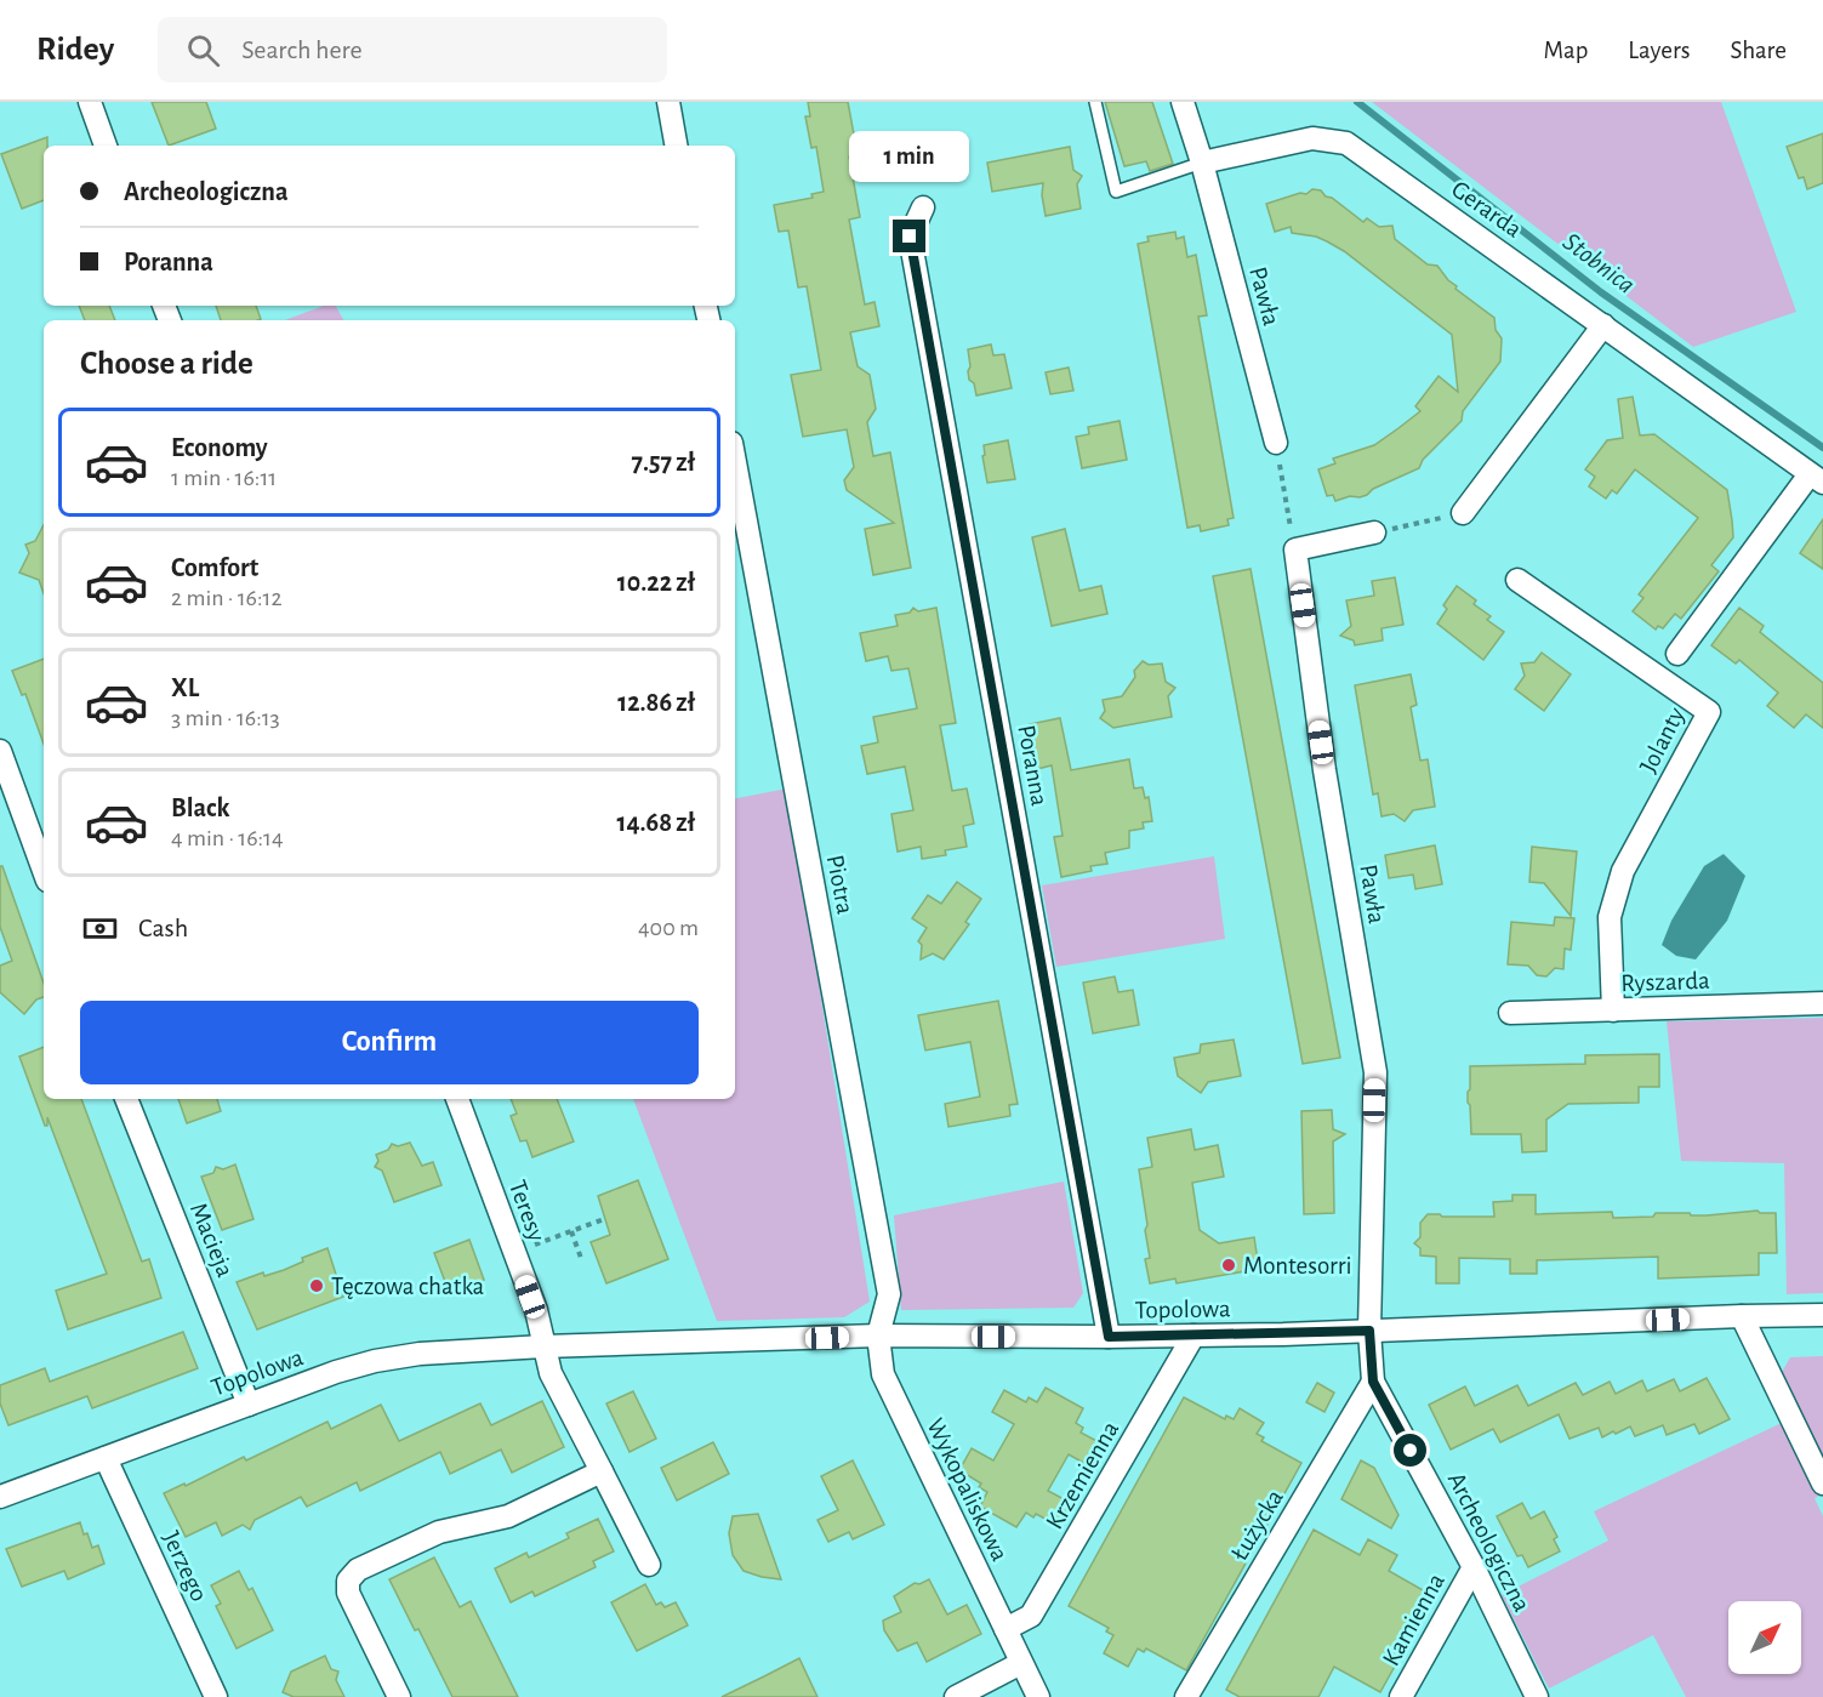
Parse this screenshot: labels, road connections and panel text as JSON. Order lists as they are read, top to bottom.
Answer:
{
  "streets": {
    "street": [
      "Gerarda",
      "Pawła",
      "Jolanty",
      "Poranna",
      "Piotra",
      "Ryszarda",
      "Teresy",
      "Macieja",
      "Topolowa",
      "Krzemienna",
      "Wykopaliskowa",
      "Łużycka",
      "Archeologiczna",
      "Jerzego",
      "Kamienna"
    ]
  },
  "crossings": [
    ["Gerarda", "Pawła"],
    ["Pawła", "Topolowa"],
    ["Pawła", "Archeologiczna"],
    ["Jolanty", "Ryszarda"],
    ["Poranna", "Topolowa"],
    ["Piotra", "Topolowa"],
    ["Piotra", "Wykopaliskowa"],
    ["Teresy", "Topolowa"],
    ["Macieja", "Topolowa"],
    ["Topolowa", "Krzemienna"],
    ["Topolowa", "Wykopaliskowa"],
    ["Topolowa", "Archeologiczna"],
    ["Topolowa", "Jerzego"],
    ["Krzemienna", "Wykopaliskowa"],
    ["Łużycka", "Archeologiczna"],
    ["Archeologiczna", "Kamienna"]
  ],
  "water": ["Stobnica"],
  "places": ["Montesorri", "Tęczowa chatka"],
  "north": "top right",
  "page": {
    "header": "Ridey",
    "search": "Search here",
    "nav": ["Map", "Layers", "Share"],
    "bubble": "1 min",
    "banner": ["Archeologiczna", "Poranna"],
    "heading": "Choose a ride",
    "list": [
      {
        "name": "Economy",
        "note": "1 min · 16:11",
        "value": "7.57 zł"
      },
      {
        "name": "Comfort",
        "note": "2 min · 16:12",
        "value": "10.22 zł"
      },
      {
        "name": "XL",
        "note": "3 min · 16:13",
        "value": "12.86 zł"
      },
      {
        "name": "Black",
        "note": "4 min · 16:14",
        "value": "14.68 zł"
      }
    ],
    "pay": ["Cash", "400 m"],
    "buttons": "Confirm"
  }
}
